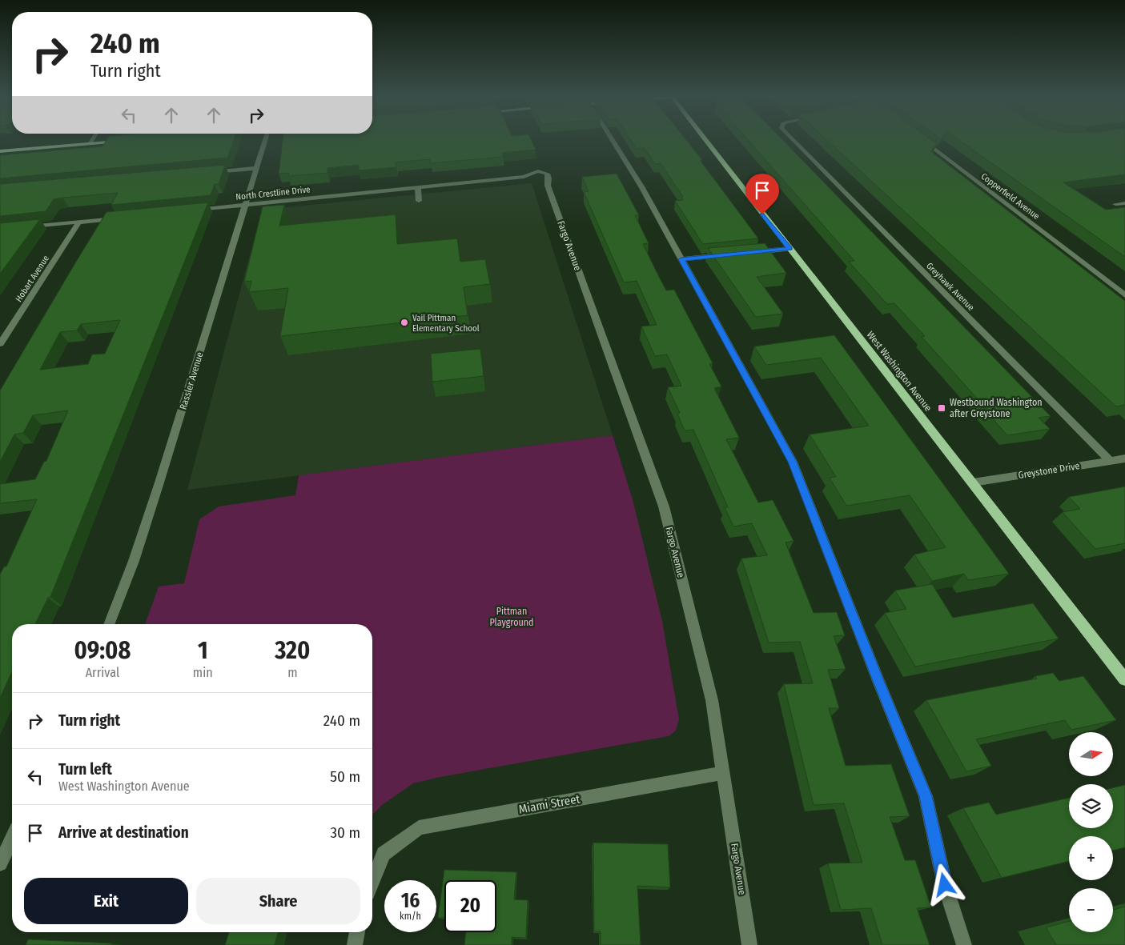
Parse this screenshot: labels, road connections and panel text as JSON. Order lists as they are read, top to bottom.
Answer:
{
  "streets": {
    "main road": ["West Washington Avenue"],
    "street": [
      "North Crestline Drive",
      "Copperfield Avenue",
      "Fargo Avenue",
      "Hobart Avenue",
      "Greyhawk Avenue",
      "Rassler Avenue",
      "Greystone Drive",
      "Miami Street"
    ]
  },
  "crossings": [
    ["North Crestline Drive", "Fargo Avenue"],
    ["North Crestline Drive", "Rassler Avenue"],
    ["Fargo Avenue", "Miami Street"],
    ["Greyhawk Avenue", "Greystone Drive"],
    ["West Washington Avenue", "Greystone Drive"]
  ],
  "parks": ["Pittman Playground"],
  "places": {
    "other": ["Vail Pittman Elementary School"],
    "transit": ["Westbound Washington after Greystone"]
  },
  "north": "right",
  "page": {
    "turn": ["240 m", "Turn right"],
    "eta": [
      "09:08",
      "Arrival",
      "1",
      "min",
      "320",
      "m"
    ],
    "list": [
      {
        "name": "Turn right",
        "value": "240 m"
      },
      {
        "name": "Turn left",
        "note": "West Washington Avenue",
        "value": "50 m"
      },
      {
        "name": "Arrive at destination",
        "value": "30 m"
      }
    ],
    "map_buttons": ["+", "−"],
    "buttons": ["Exit", "Share"],
    "speed": "16 km/h",
    "limit": "20"
  }
}
